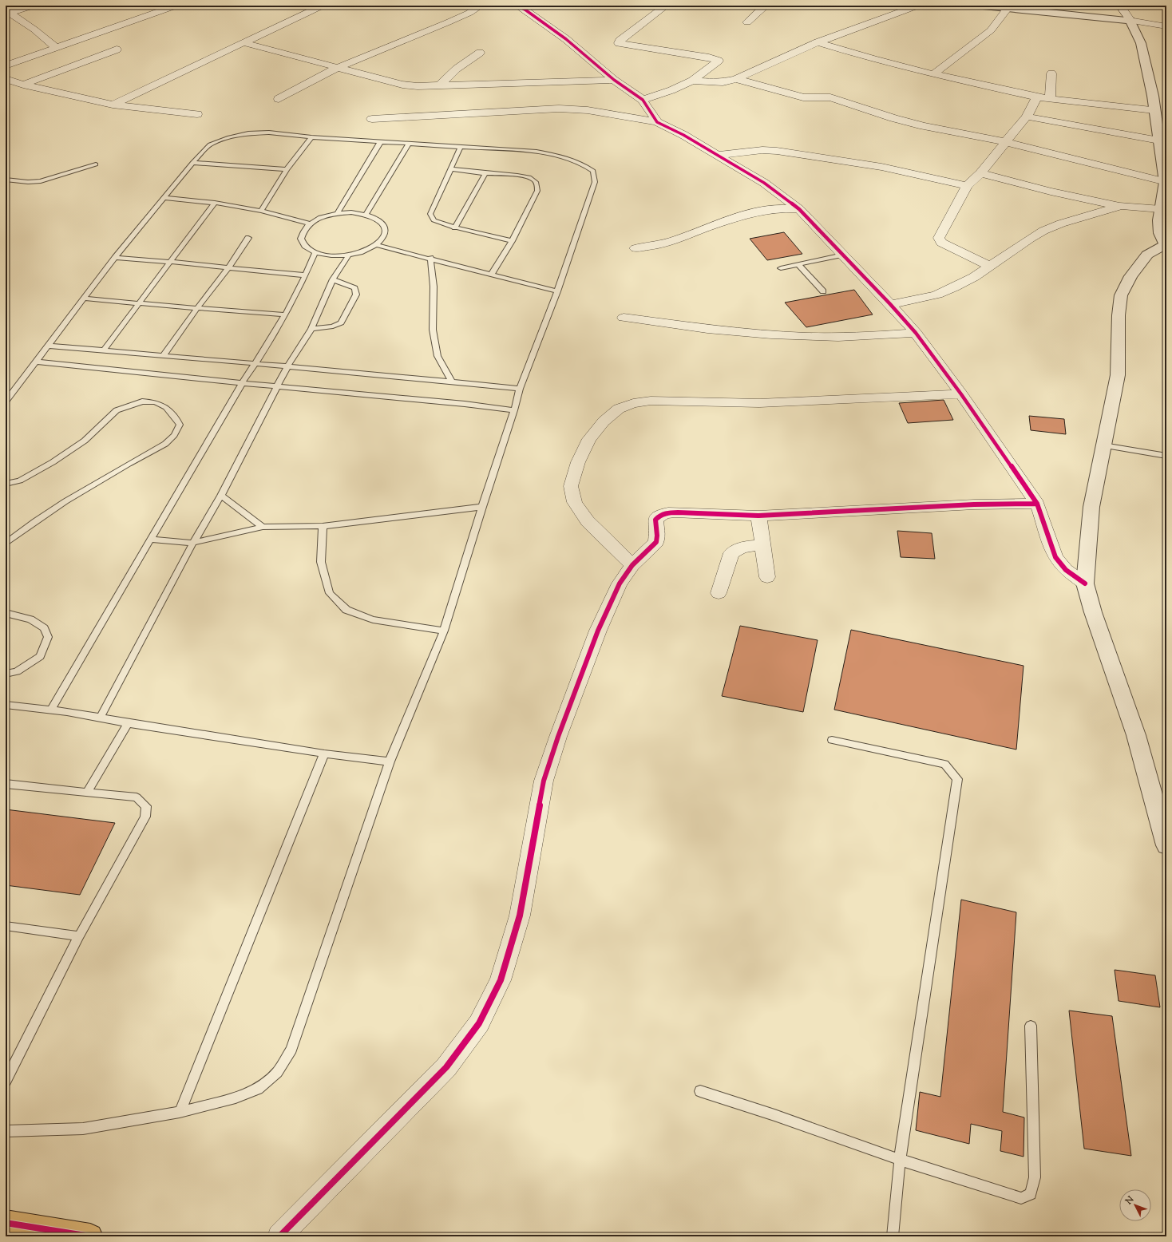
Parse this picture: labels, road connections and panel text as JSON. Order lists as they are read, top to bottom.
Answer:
{
  "north": "top left"
}
